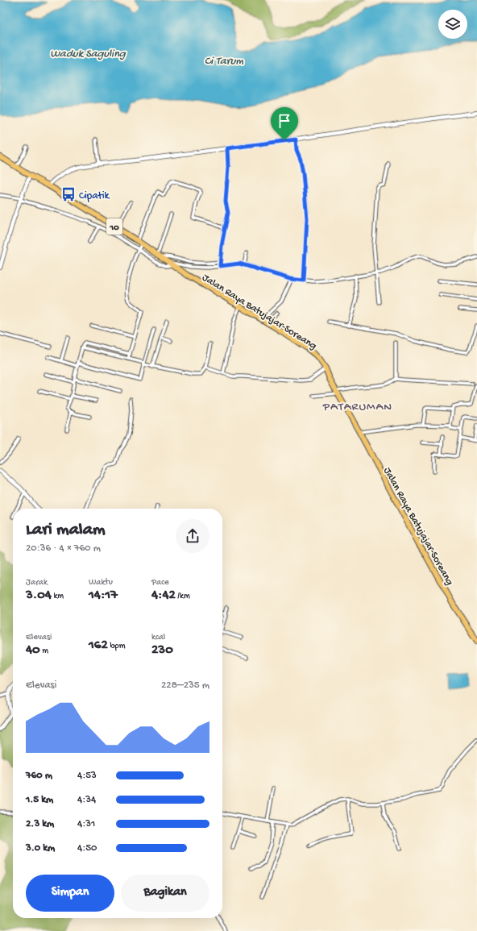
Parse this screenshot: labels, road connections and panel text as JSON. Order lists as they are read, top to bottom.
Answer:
{
  "streets": {
    "highway": ["10", "Jalan Raya Batujajar-Soreang"]
  },
  "districts": ["PATARUMAN"],
  "water": ["Waduk Saguling", "Ci Tarum"],
  "places": {
    "bus stop": ["Cipatik"]
  },
  "page": {
    "heading": ["Lari malam", "20:36 · 4 × 760 m"],
    "stats": [
      ["Jarak", "3.04 km"],
      ["Waktu", "14:17"],
      ["Pace", "4:42 /km"],
      ["Elevasi", "40 m"],
      ["162 bpm"],
      ["kcal", "230"]
    ],
    "chart": ["Elevasi", "228–235 m"],
    "list": [
      {
        "name": "760 m",
        "note": "4:53"
      },
      {
        "name": "1.5 km",
        "note": "4:34"
      },
      {
        "name": "2.3 km",
        "note": "4:31"
      },
      {
        "name": "3.0 km",
        "note": "4:50"
      }
    ],
    "buttons": ["Simpan", "Bagikan"]
  }
}
